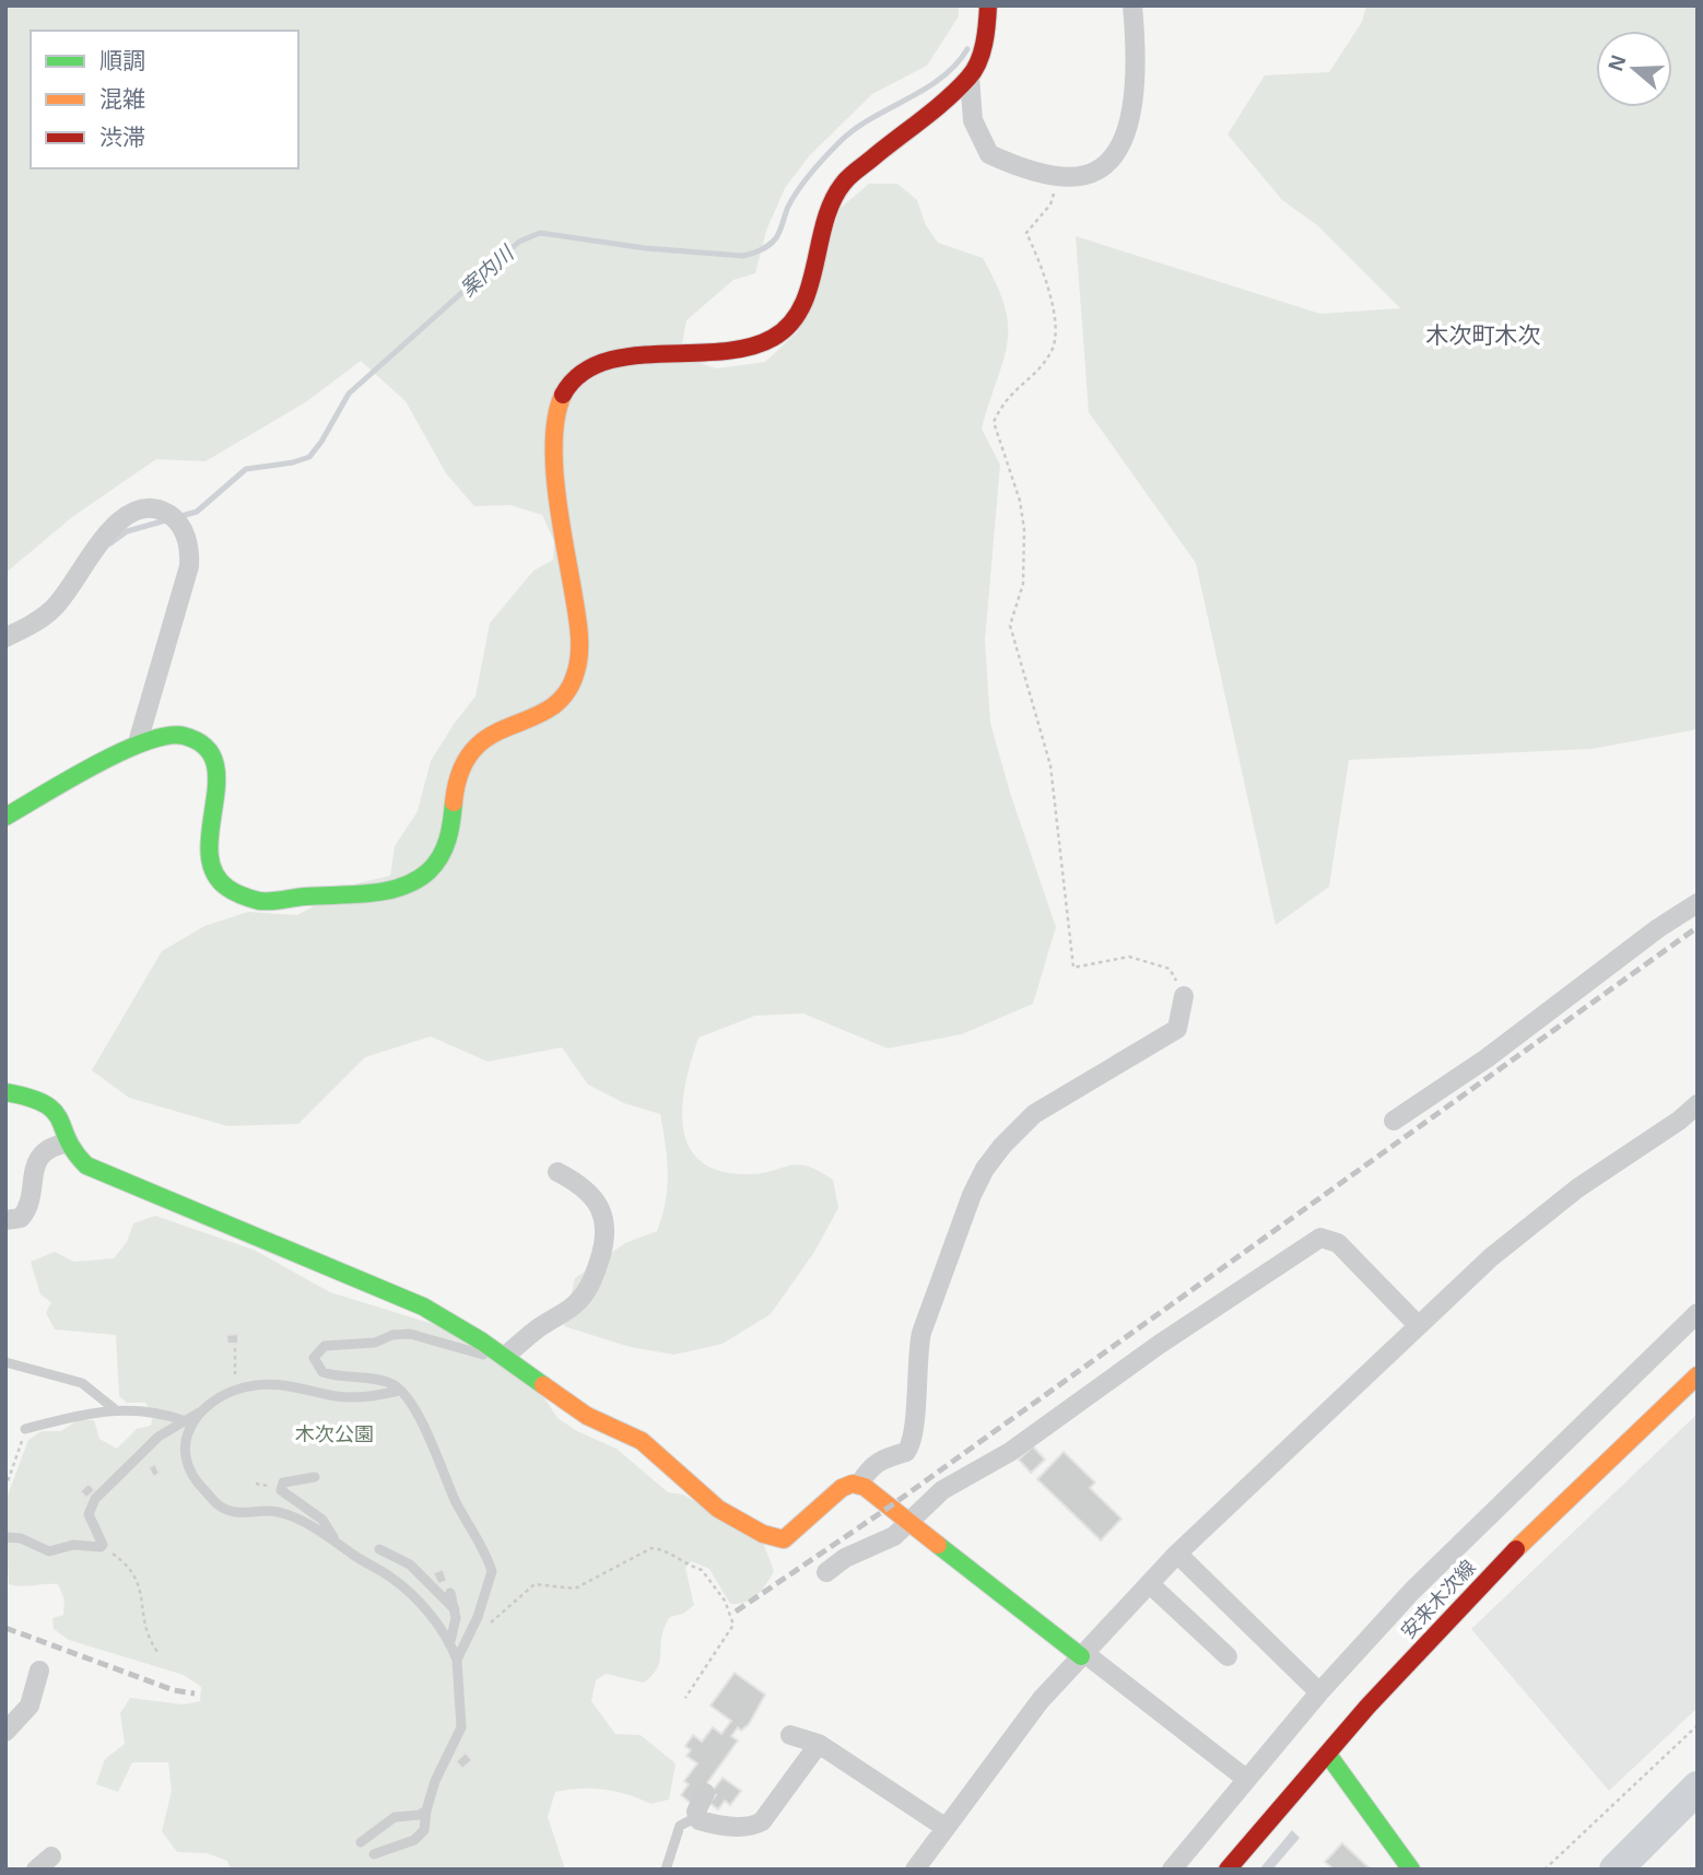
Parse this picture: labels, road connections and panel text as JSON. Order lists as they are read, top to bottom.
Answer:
{
  "streets": {
    "street": ["安来木次線"]
  },
  "districts": ["木次町木次"],
  "water": ["案内川"],
  "parks": ["木次公園"],
  "legend": ["順調", "混雑", "渋滞"],
  "north": "left"
}
